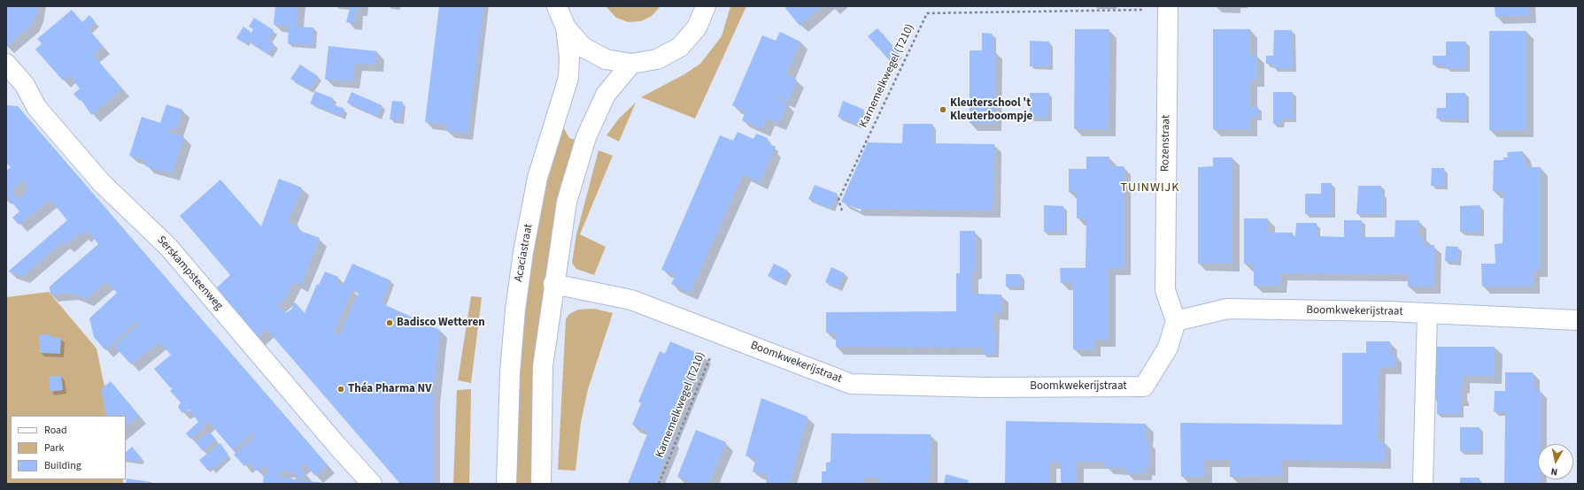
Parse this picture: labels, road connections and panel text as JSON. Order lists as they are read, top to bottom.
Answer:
{
  "streets": {
    "street": [
      "Rozenstraat",
      "Acaciastraat",
      "Serskampsteenweg",
      "Boomkwekerijstraat"
    ],
    "path": ["Karnemelkwegel (T210)"]
  },
  "crossings": [
    ["Karnemelkwegel (T210)", "Rozenstraat"],
    ["Karnemelkwegel (T210)", "Boomkwekerijstraat"],
    ["Rozenstraat", "Boomkwekerijstraat"]
  ],
  "districts": ["TUINWIJK"],
  "places": ["Kleuterschool 't Kleuterboompje", "Badisco Wetteren", "Théa Pharma NV"],
  "legend": ["Road", "Park", "Building"],
  "north": "bottom"
}
